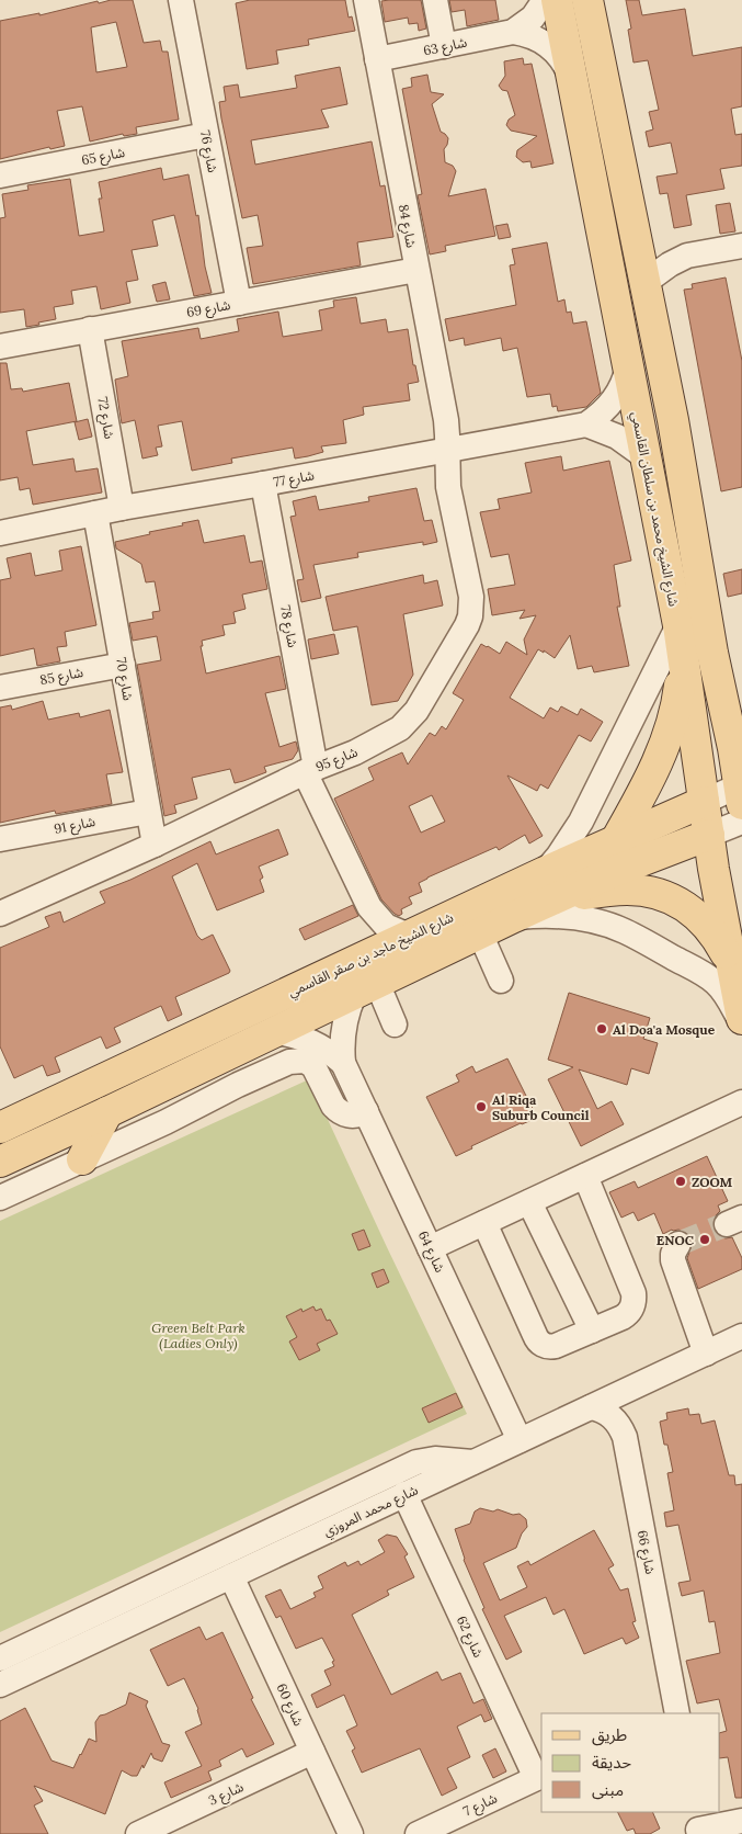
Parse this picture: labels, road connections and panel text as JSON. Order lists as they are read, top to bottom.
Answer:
{
  "streets": {
    "main road": ["شارع الشيخ محمد بن سلطان القاسمي", "شارع الشيخ ماجد بن صقر القاسمي"],
    "street": [
      "شارع 63",
      "شارع 76",
      "شارع 65",
      "شارع 84",
      "شارع 69",
      "شارع 72",
      "شارع 77",
      "شارع 78",
      "شارع 85",
      "شارع 70",
      "شارع 95",
      "شارع 91",
      "شارع 64",
      "شارع محمد المروزي",
      "شارع 66",
      "شارع 62",
      "شارع 60",
      "شارع 3",
      "شارع 7"
    ]
  },
  "crossings": [
    ["شارع 63", "شارع 84"],
    ["شارع 76", "شارع 65"],
    ["شارع 76", "شارع 69"],
    ["شارع 84", "شارع 69"],
    ["شارع 84", "شارع 77"],
    ["شارع 84", "شارع 95"],
    ["شارع 69", "شارع 72"],
    ["شارع 72", "شارع 77"],
    ["شارع 77", "شارع الشيخ محمد بن سلطان القاسمي"],
    ["شارع 77", "شارع 78"],
    ["شارع 77", "شارع 70"],
    ["شارع 77", "شارع 95"],
    ["شارع الشيخ محمد بن سلطان القاسمي", "شارع الشيخ ماجد بن صقر القاسمي"],
    ["شارع 78", "شارع 95"],
    ["شارع 85", "شارع 70"],
    ["شارع 70", "شارع 95"],
    ["شارع 70", "شارع 91"],
    ["شارع الشيخ ماجد بن صقر القاسمي", "شارع 64"],
    ["شارع 64", "شارع محمد المروزي"],
    ["شارع محمد المروزي", "شارع 66"],
    ["شارع محمد المروزي", "شارع 62"],
    ["شارع محمد المروزي", "شارع 60"],
    ["شارع 62", "شارع 7"],
    ["شارع 60", "شارع 3"]
  ],
  "parks": ["Green Belt Park (Ladies Only)"],
  "places": [
    "Al Doa'a Mosque",
    "Al Riqa Suburb Council",
    "ZOOM",
    "ENOC"
  ],
  "legend": ["طريق", "حديقة", "مبنى"]
}
